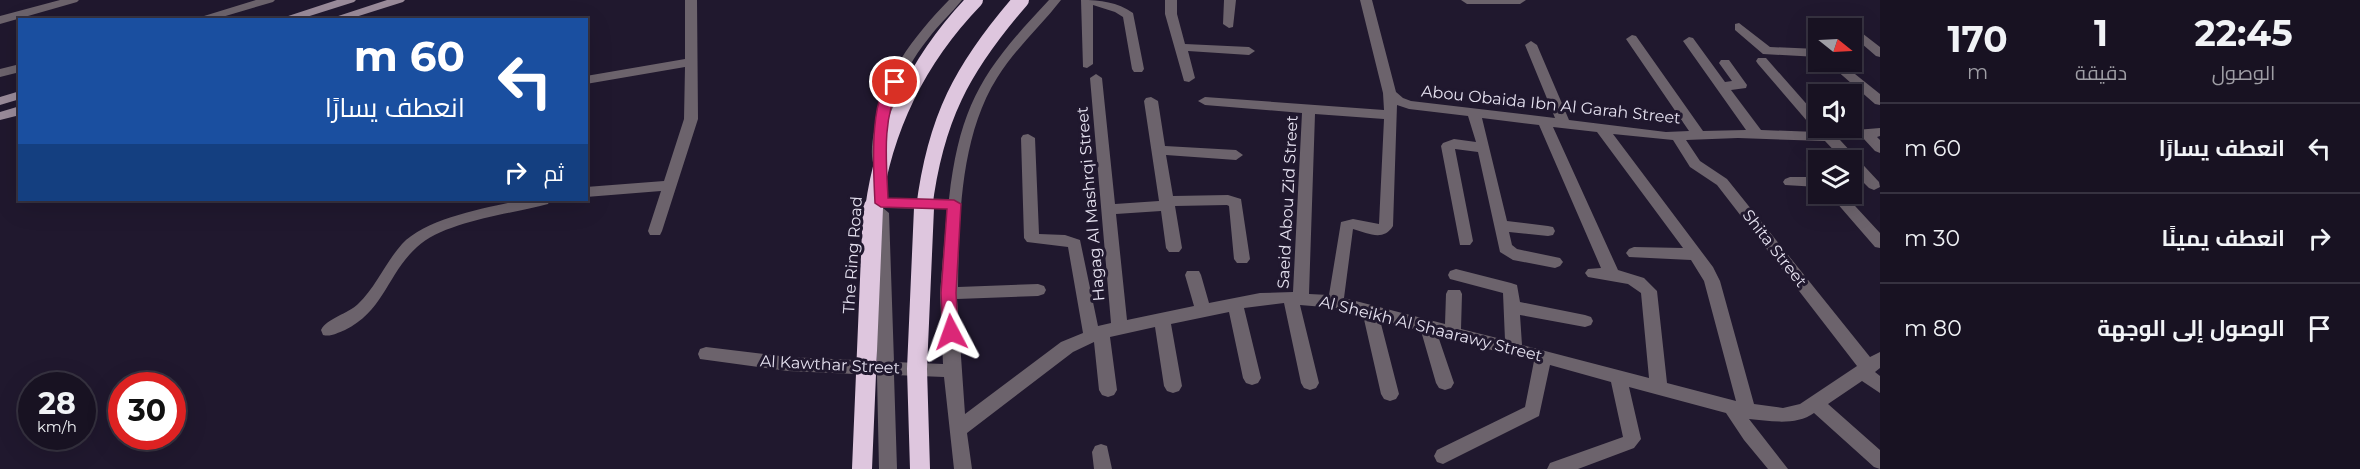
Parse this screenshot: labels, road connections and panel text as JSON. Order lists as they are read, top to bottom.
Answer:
{
  "streets": {
    "highway": ["The Ring Road"],
    "street": [
      "Abou Obaida Ibn Al Garah Street",
      "Saeid Abou Zid Street",
      "Hagag Al Mashrqi Street",
      "Shita Street",
      "Al Sheikh Al Shaarawy Street",
      "Al Kawthar Street"
    ]
  },
  "crossings": [
    ["Abou Obaida Ibn Al Garah Street", "Shita Street"],
    ["Saeid Abou Zid Street", "Al Sheikh Al Shaarawy Street"],
    ["Hagag Al Mashrqi Street", "Al Sheikh Al Shaarawy Street"],
    ["Shita Street", "Al Sheikh Al Shaarawy Street"]
  ],
  "north": "right",
  "page": {
    "eta": [
      "22:45",
      "الوصول",
      "1",
      "دقيقة",
      "170",
      "m"
    ],
    "turn": ["60 m", "انعطف يسارًا"],
    "list": [
      {
        "name": "انعطف يسارًا",
        "value": "60 m"
      },
      {
        "name": "انعطف يمينًا",
        "value": "30 m"
      },
      {
        "name": "الوصول إلى الوجهة",
        "value": "80 m"
      }
    ],
    "then": "ثم",
    "speed": "28 km/h",
    "limit": "30"
  }
}
